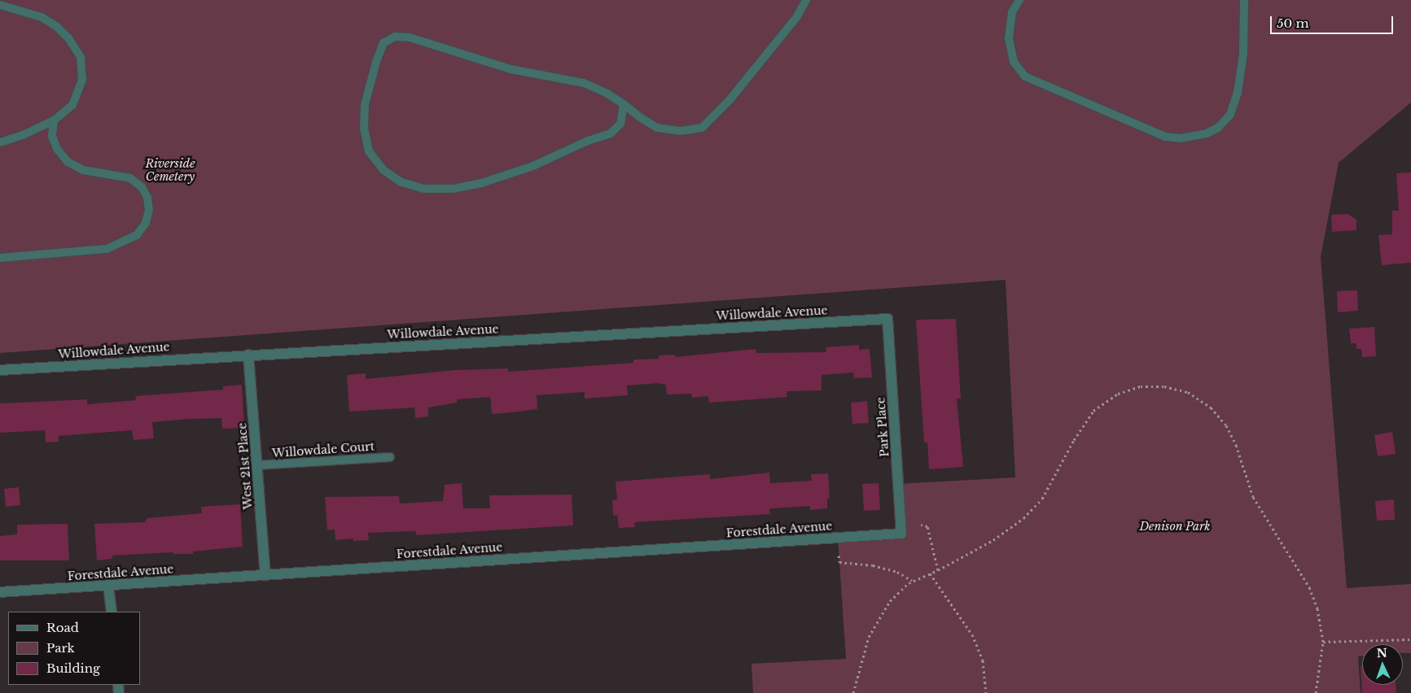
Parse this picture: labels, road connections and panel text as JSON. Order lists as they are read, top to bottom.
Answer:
{
  "streets": {
    "street": [
      "Willowdale Avenue",
      "Park Place",
      "West 21st Place",
      "Forestdale Avenue"
    ],
    "lane": ["Willowdale Court"]
  },
  "crossings": [
    ["Willowdale Avenue", "Park Place"],
    ["Willowdale Avenue", "West 21st Place"],
    ["Park Place", "Forestdale Avenue"],
    ["Willowdale Court", "West 21st Place"],
    ["West 21st Place", "Forestdale Avenue"]
  ],
  "parks": ["Riverside Cemetery", "Denison Park"],
  "legend": ["Road", "Park", "Building"],
  "scale_bar": "50 m",
  "north": "top"
}
